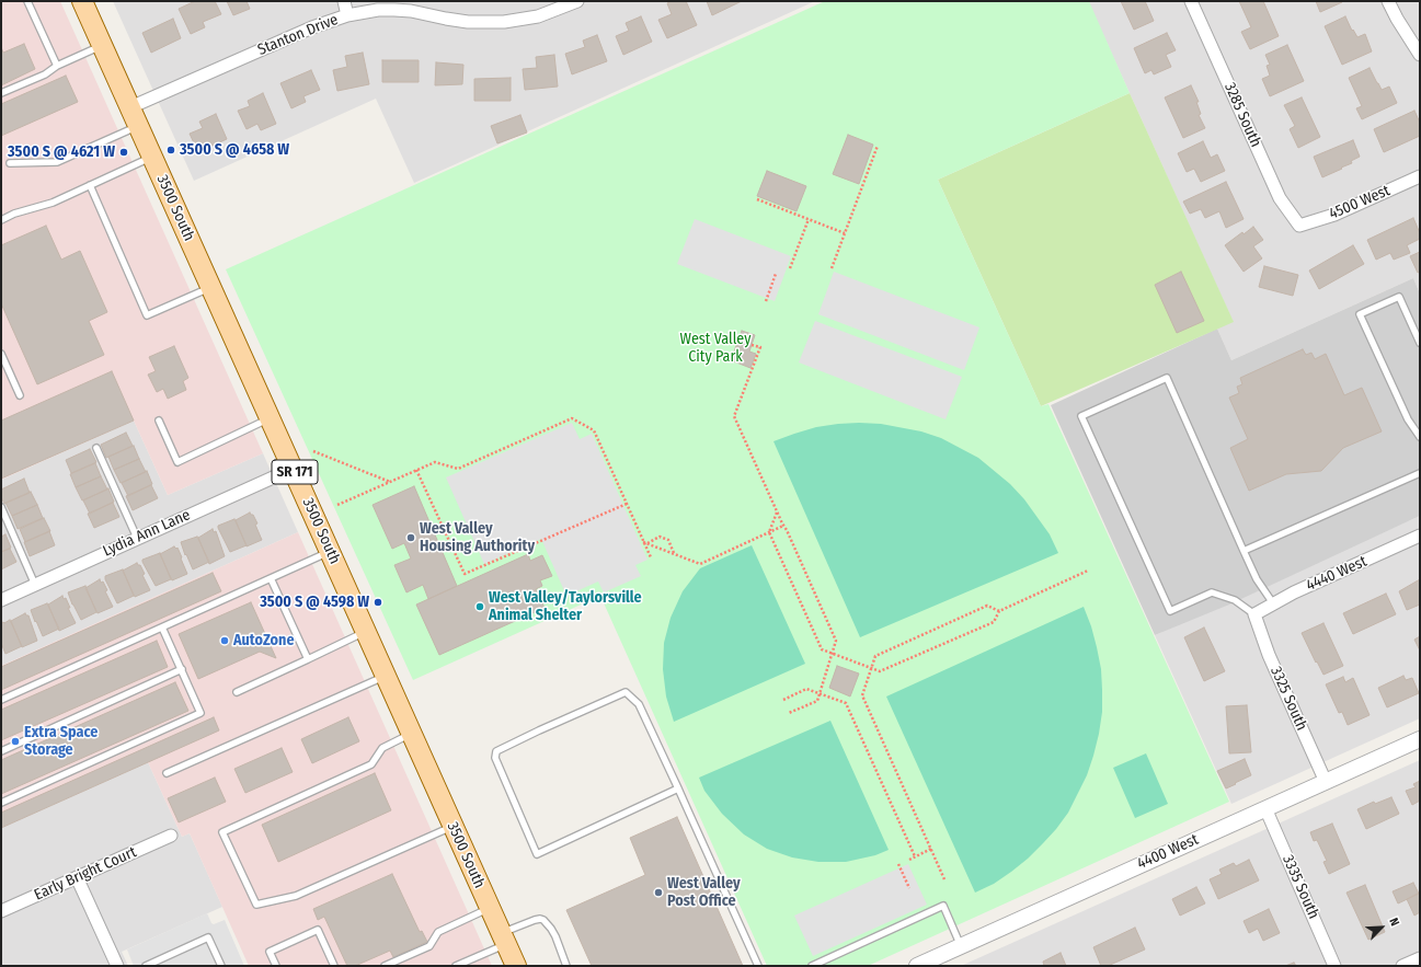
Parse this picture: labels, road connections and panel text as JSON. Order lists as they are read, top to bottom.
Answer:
{
  "streets": {
    "main road": ["3500 South", "SR 171"],
    "street": [
      "Stanton Drive",
      "3285 South",
      "4500 West",
      "Lydia Ann Lane",
      "4440 West",
      "3325 South",
      "4400 West",
      "Early Bright Court",
      "3335 South"
    ]
  },
  "crossings": [
    ["Stanton Drive", "3500 South"],
    ["3285 South", "4500 West"],
    ["3500 South", "Lydia Ann Lane"],
    ["4440 West", "3325 South"],
    ["3325 South", "4400 West"],
    ["4400 West", "3335 South"]
  ],
  "parks": ["West Valley City Park"],
  "places": [
    "3500 S @ 4658 W",
    "3500 S @ 4621 W",
    "West Valley Housing Authority",
    "3500 S @ 4598 W",
    "West Valley/Taylorsville Animal Shelter",
    "AutoZone",
    "Extra Space Storage",
    "West Valley Post Office"
  ],
  "north": "top right"
}
